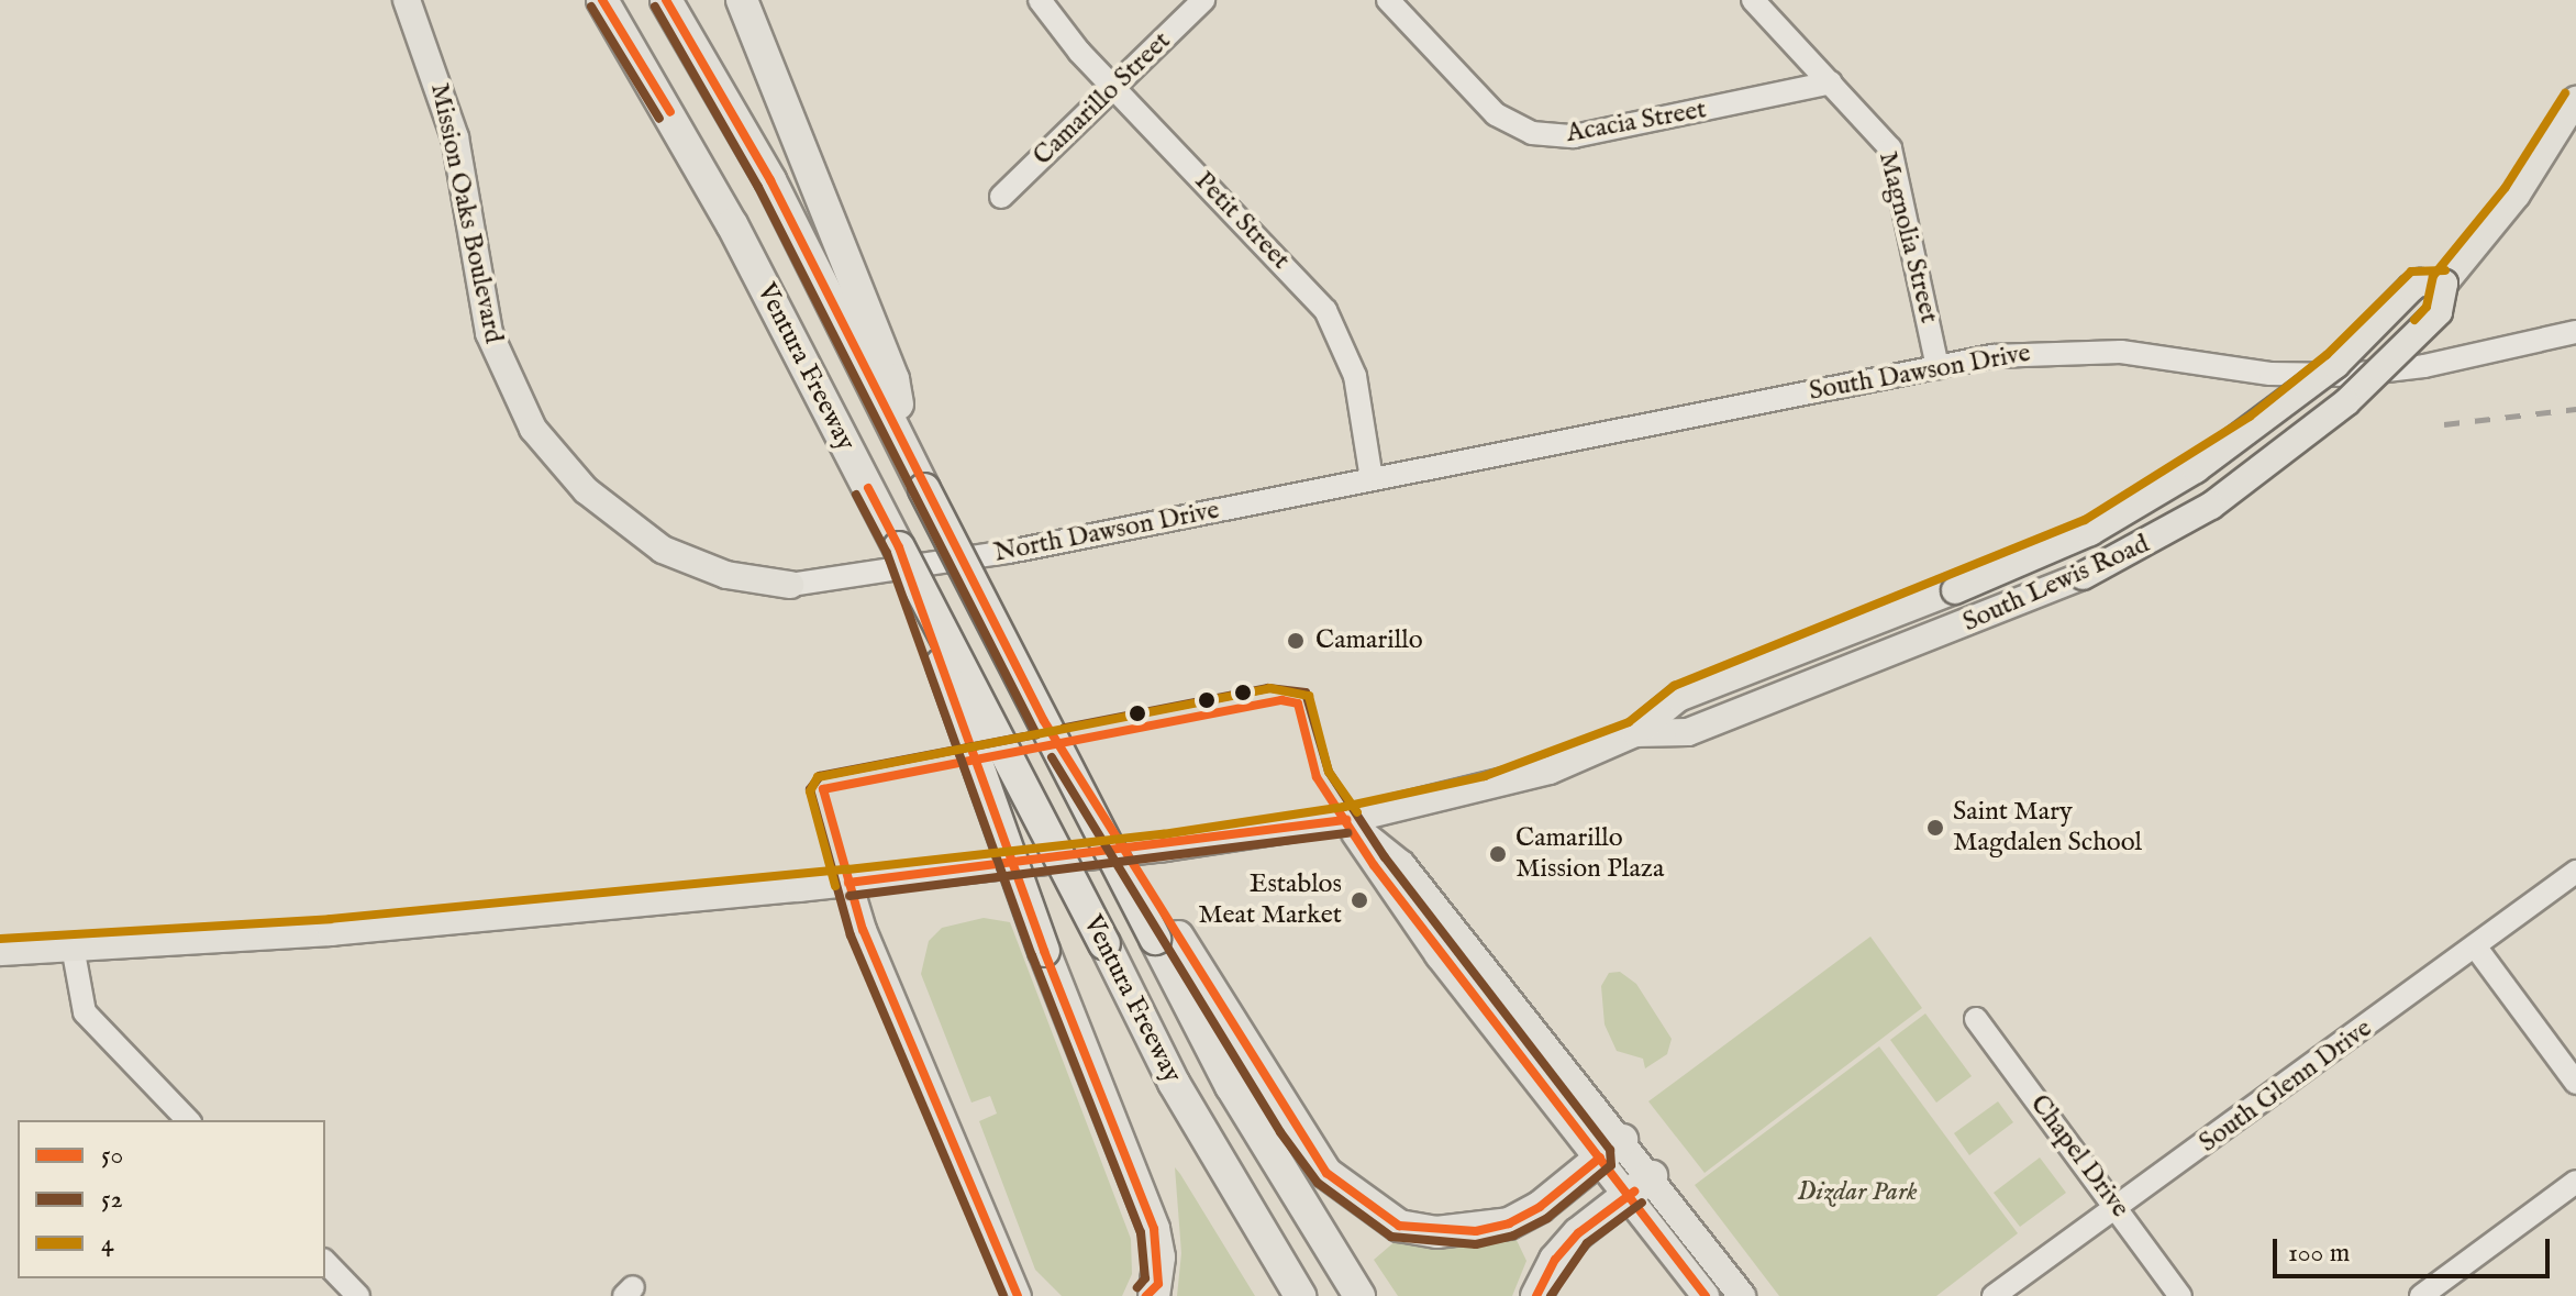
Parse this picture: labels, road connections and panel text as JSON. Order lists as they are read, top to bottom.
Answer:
{
  "streets": {
    "highway": ["Ventura Freeway"],
    "main road": ["Mission Oaks Boulevard", "South Lewis Road"],
    "street": [
      "Camarillo Street",
      "Acacia Street",
      "Petit Street",
      "Magnolia Street",
      "South Dawson Drive",
      "North Dawson Drive",
      "South Glenn Drive",
      "Chapel Drive"
    ]
  },
  "crossings": [
    ["Camarillo Street", "Petit Street"],
    ["Acacia Street", "Magnolia Street"],
    ["Mission Oaks Boulevard", "North Dawson Drive"],
    ["Petit Street", "South Dawson Drive"],
    ["Petit Street", "North Dawson Drive"],
    ["Magnolia Street", "South Dawson Drive"],
    ["South Dawson Drive", "North Dawson Drive"],
    ["South Glenn Drive", "Chapel Drive"]
  ],
  "parks": ["Dizdar Park"],
  "places": [
    "Camarillo",
    "Saint Mary Magdalen School",
    "Camarillo Mission Plaza",
    "Establos Meat Market"
  ],
  "lines": ["transit line 50", "transit line 52", "transit line 4"],
  "legend": ["50", "52", "4"],
  "scale_bar": "100 m"
}
